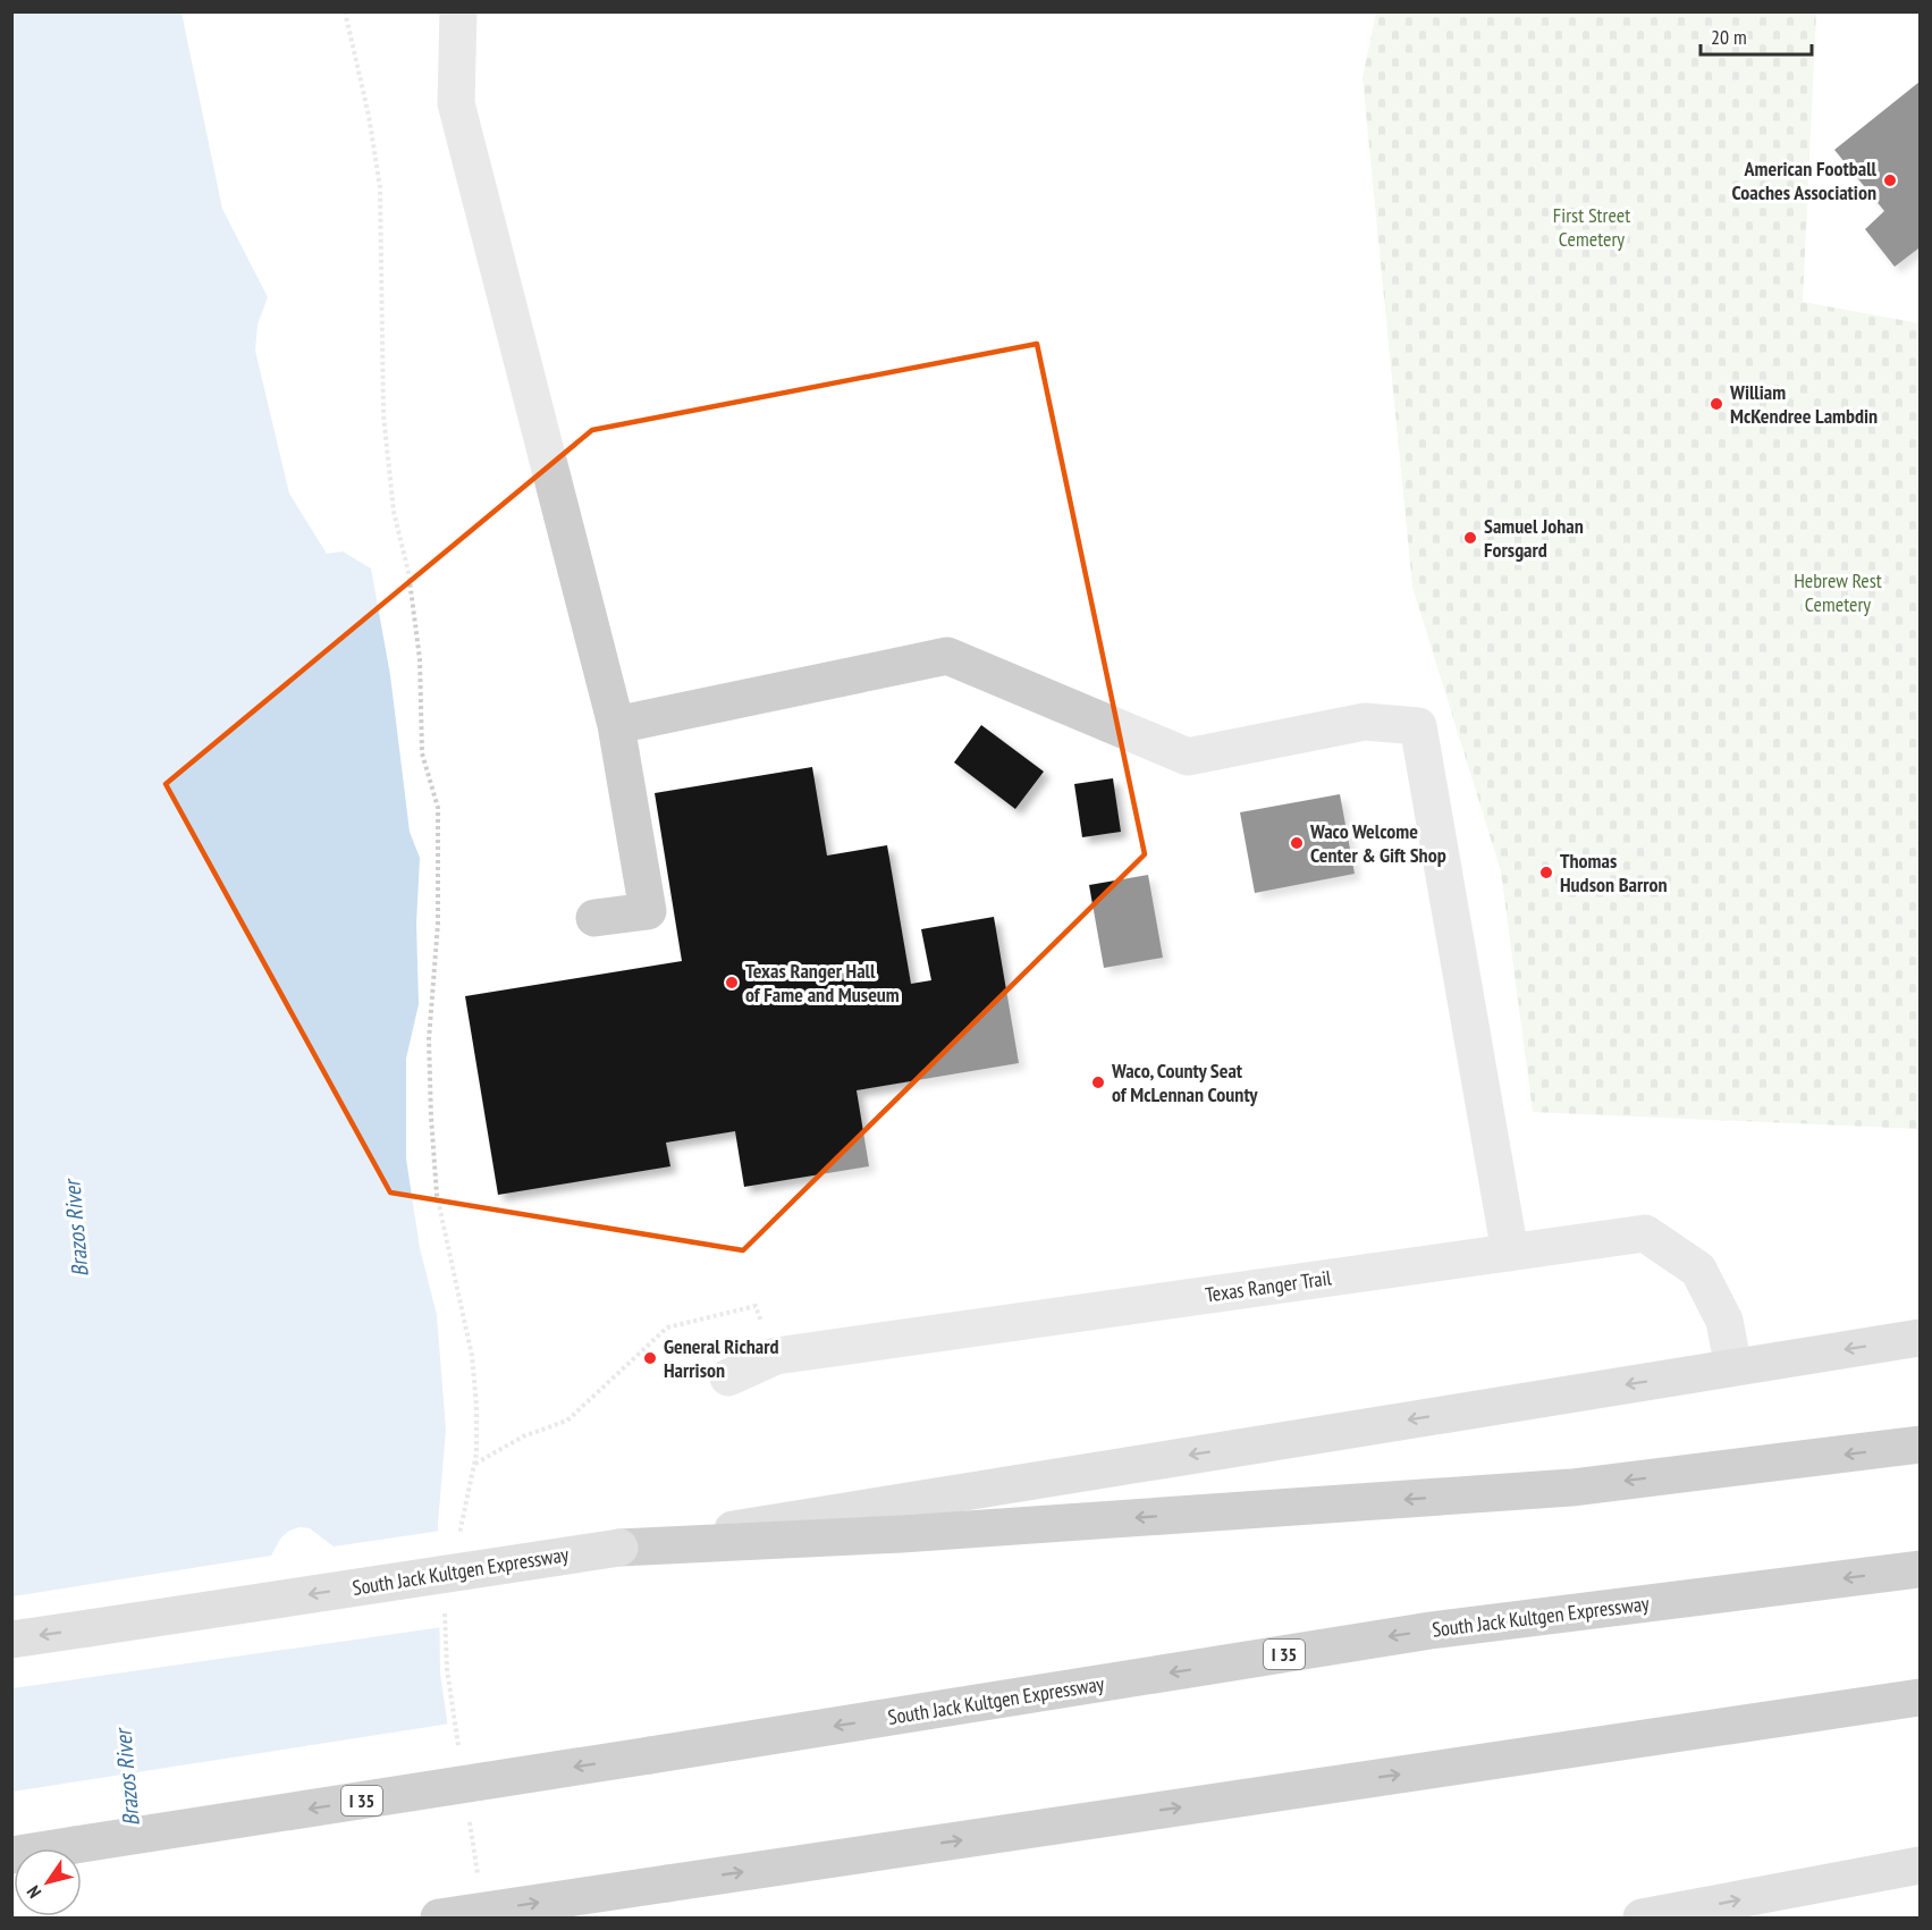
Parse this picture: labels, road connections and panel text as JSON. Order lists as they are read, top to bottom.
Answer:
{
  "streets": {
    "highway": ["South Jack Kultgen Expressway", "I 35"],
    "street": ["Texas Ranger Trail"]
  },
  "crossings": [
    ["Texas Ranger Trail", "South Jack Kultgen Expressway"]
  ],
  "one_way": ["South Jack Kultgen Expressway"],
  "water": ["Brazos River"],
  "parks": ["First Street Cemetery", "Hebrew Rest Cemetery"],
  "places": [
    "American Football Coaches Association",
    "William McKendree Lambdin",
    "Samuel Johan Forsgard",
    "Waco Welcome Center & Gift Shop",
    "Thomas Hudson Barron",
    "Texas Ranger Hall of Fame and Museum",
    "Waco, County Seat of McLennan County",
    "General Richard Harrison"
  ],
  "scale_bar": "20 m",
  "north": "bottom left"
}
